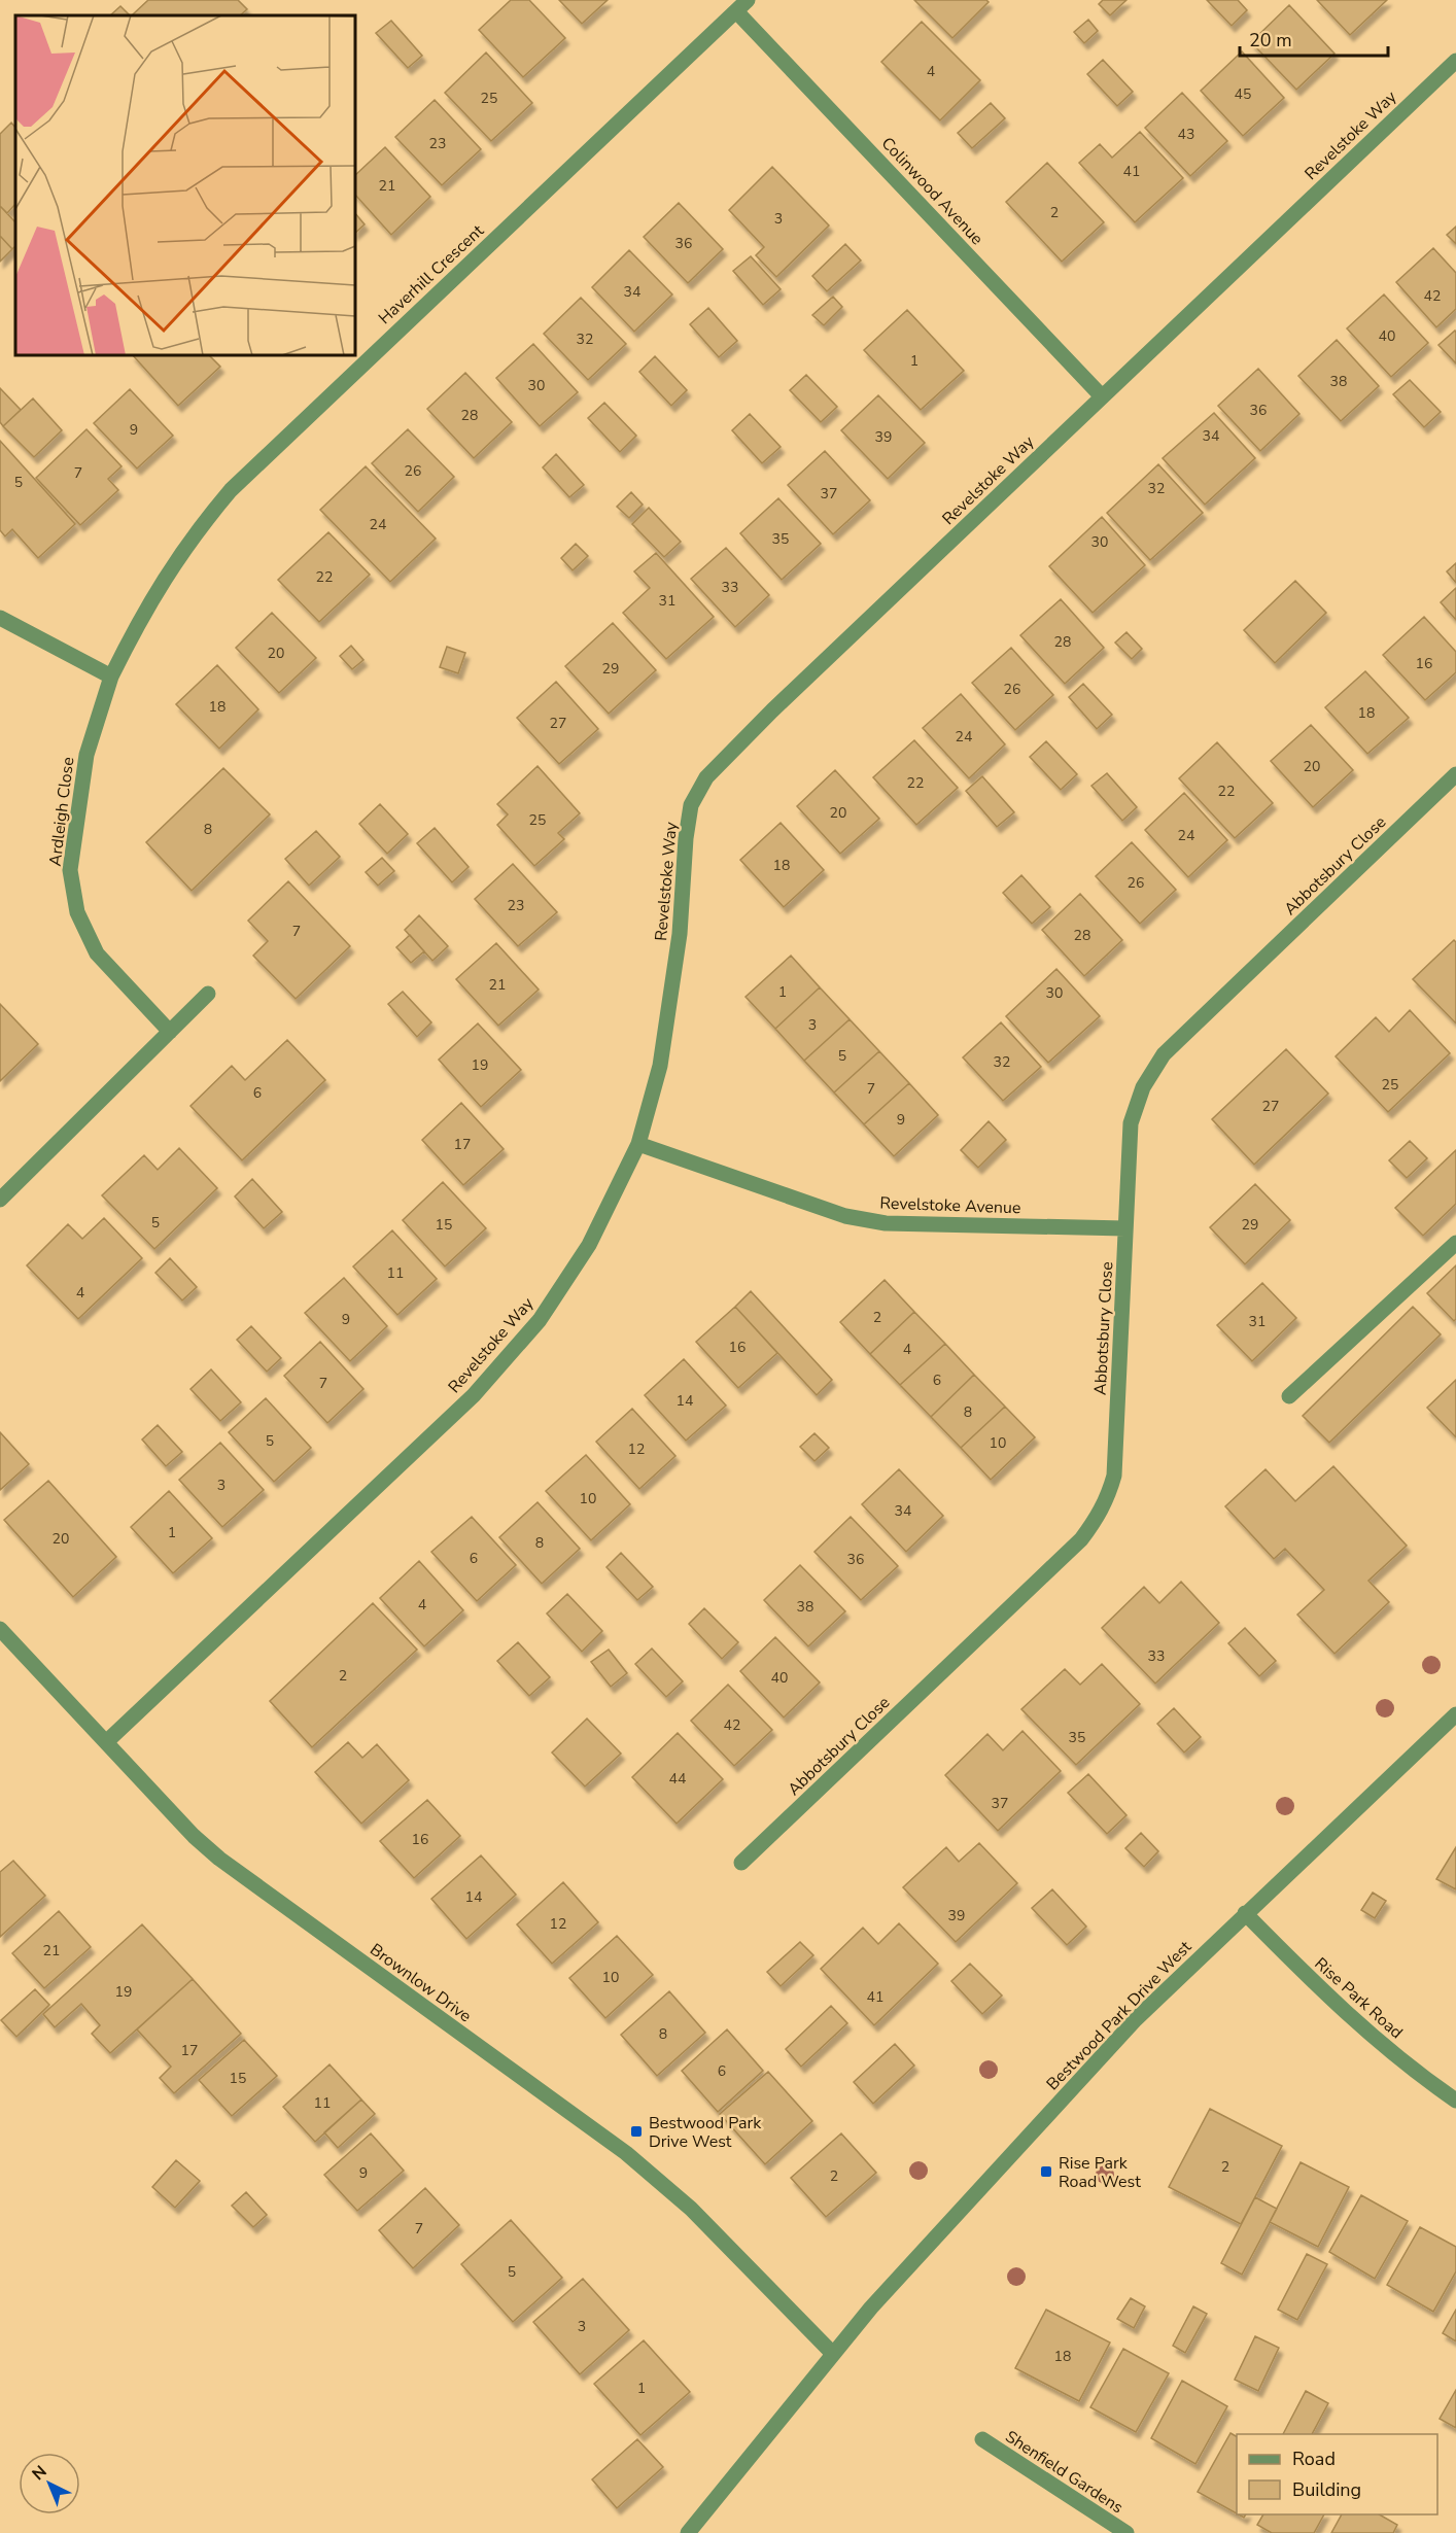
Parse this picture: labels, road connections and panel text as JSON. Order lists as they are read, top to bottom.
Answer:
{
  "streets": {
    "street": [
      "Revelstoke Way",
      "Colinwood Avenue",
      "Haverhill Crescent",
      "Ardleigh Close",
      "Abbotsbury Close",
      "Revelstoke Avenue",
      "Brownlow Drive",
      "Rise Park Road",
      "Bestwood Park Drive West",
      "Shenfield Gardens"
    ]
  },
  "crossings": [
    ["Revelstoke Way", "Colinwood Avenue"],
    ["Revelstoke Way", "Revelstoke Avenue"],
    ["Revelstoke Way", "Brownlow Drive"],
    ["Colinwood Avenue", "Haverhill Crescent"],
    ["Haverhill Crescent", "Ardleigh Close"],
    ["Abbotsbury Close", "Revelstoke Avenue"],
    ["Brownlow Drive", "Bestwood Park Drive West"],
    ["Rise Park Road", "Bestwood Park Drive West"]
  ],
  "places": {
    "transit": ["Bestwood Park Drive West", "Rise Park Road West"]
  },
  "house_numbers": [
    "4",
    "45",
    "25",
    "43",
    "23",
    "41",
    "21",
    "2",
    "3",
    "36",
    "34",
    "42",
    "40",
    "32",
    "1",
    "38",
    "30",
    "36",
    "28",
    "9",
    "34",
    "39",
    "26",
    "7",
    "5",
    "32",
    "37",
    "24",
    "35",
    "30",
    "22",
    "33",
    "31",
    "28",
    "20",
    "16",
    "29",
    "26",
    "18",
    "18",
    "27",
    "24",
    "20",
    "22",
    "22",
    "20",
    "25",
    "8",
    "24",
    "18",
    "26",
    "23",
    "7",
    "28",
    "21",
    "1",
    "30",
    "3",
    "5",
    "32",
    "19",
    "25",
    "7",
    "6",
    "27",
    "9",
    "17",
    "5",
    "15",
    "29",
    "11",
    "4",
    "2",
    "9",
    "31",
    "16",
    "4",
    "6",
    "7",
    "14",
    "8",
    "5",
    "10",
    "12",
    "3",
    "10",
    "34",
    "1",
    "20",
    "8",
    "6",
    "36",
    "4",
    "38",
    "33",
    "2",
    "40",
    "42",
    "35",
    "44",
    "37",
    "16",
    "14",
    "39",
    "12",
    "21",
    "10",
    "19",
    "41",
    "8",
    "17",
    "6",
    "15",
    "11",
    "2",
    "9",
    "2",
    "7",
    "5",
    "3",
    "18",
    "1"
  ],
  "legend": ["Road", "Building"],
  "scale_bar": "20 m",
  "north": "top left"
}
